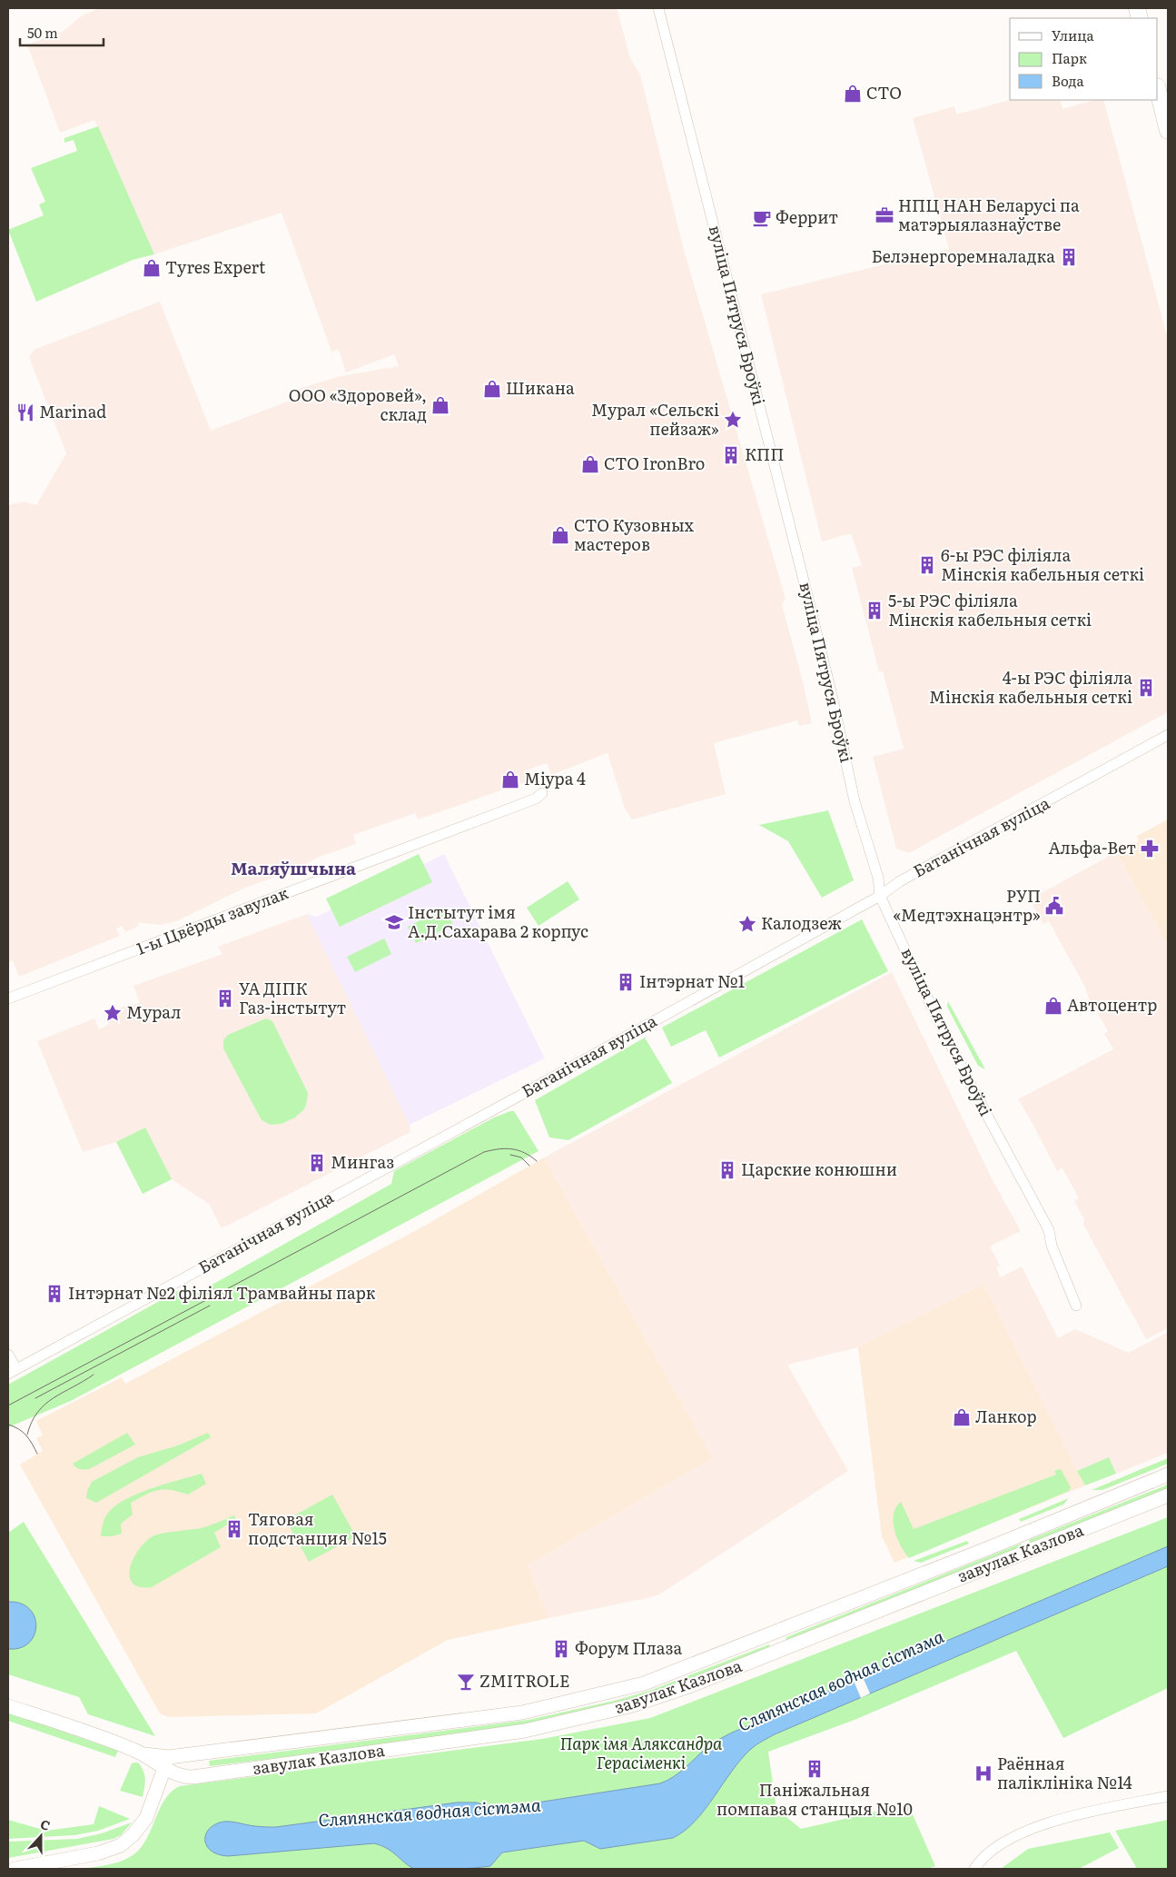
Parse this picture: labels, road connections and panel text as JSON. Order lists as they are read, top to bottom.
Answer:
{
  "streets": {
    "main road": ["завулак Казлова"],
    "street": ["вуліца Пятруся Броўкі", "Батанічная вуліца", "1-ы Цвёрды завулак"]
  },
  "crossings": [
    ["вуліца Пятруся Броўкі", "Батанічная вуліца"]
  ],
  "districts": ["Маляўшчына"],
  "water": ["Сляпянская водная сістэма"],
  "parks": ["Парк імя Аляксандра Герасіменкі"],
  "places": {
    "shop": [
      "СТО",
      "Tyres Expert",
      "Шикана",
      "ООО «Здоровей», склад",
      "СТО IronBro",
      "СТО Кузовных мастеров",
      "Міура 4",
      "Автоцентр",
      "Ланкор"
    ],
    "office": ["НПЦ НАН Беларусі па матэрыялазнаўстве"],
    "cafe": ["Феррит"],
    "building": [
      "Белэнергоремналадка",
      "КПП",
      "6-ы РЭС філіяла Мінскія кабельныя сеткі",
      "5-ы РЭС філіяла Мінскія кабельныя сеткі",
      "4-ы РЭС філіяла Мінскія кабельныя сеткі",
      "Інтэрнат №1",
      "УА ДІПК Газ-інстытут",
      "Мингаз",
      "Царские конюшни",
      "Інтэрнат №2 філіял Трамвайны парк",
      "Тяговая подстанция №15",
      "Форум Плаза",
      "Паніжальная помпавая станцыя №10"
    ],
    "restaurant": ["Marinad"],
    "place": ["Мурал «Сельскі пейзаж»", "Калодзеж", "Мурал"],
    "pharmacy": ["Альфа-Вет"],
    "public building": ["РУП «Медтэхнацэнтр»"],
    "school or university": ["Інстытут імя А.Д.Сахарава 2 корпус"],
    "bar": ["ZMITROLЕ"],
    "hospital": ["Раённая паліклініка №14"]
  },
  "legend": ["Улица", "Парк", "Вода"],
  "scale_bar": "50 m",
  "north": "top"
}
